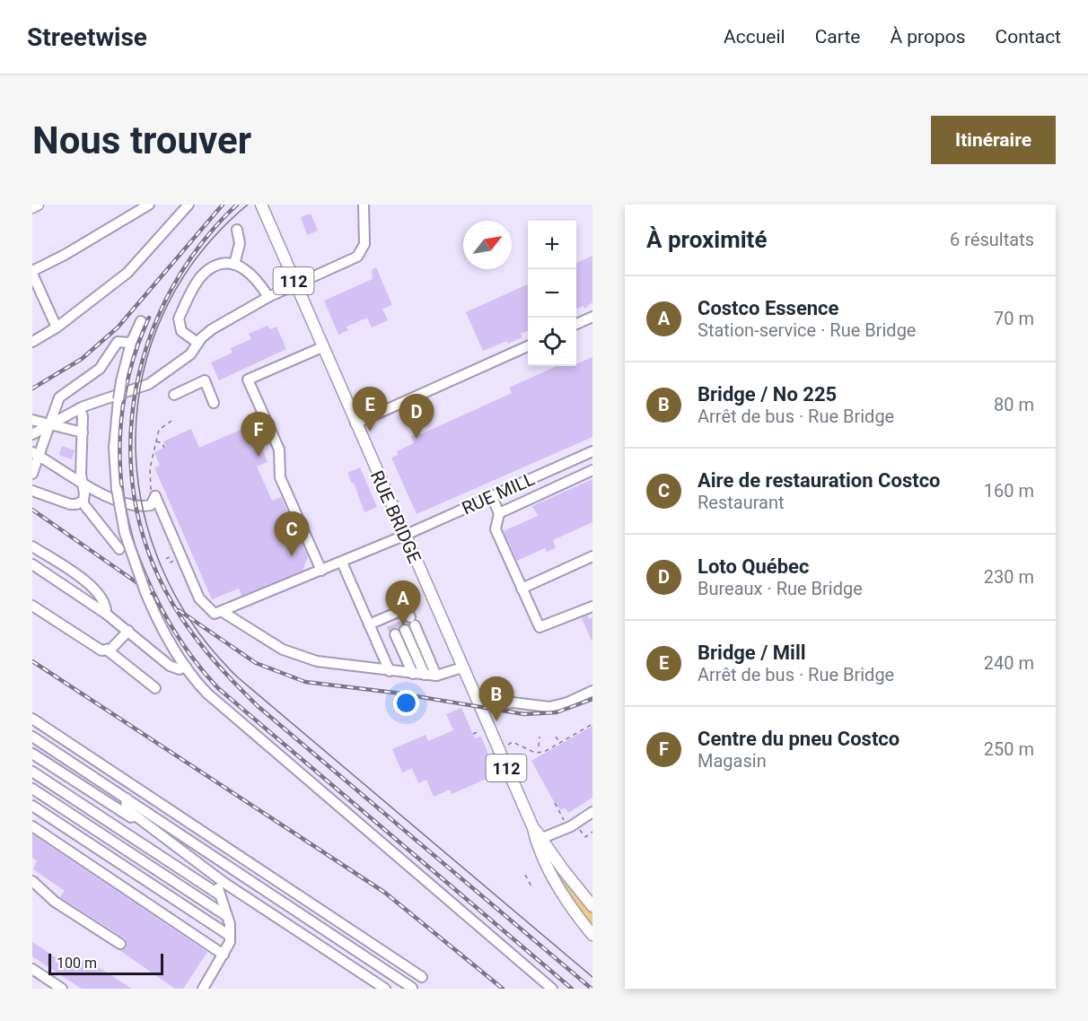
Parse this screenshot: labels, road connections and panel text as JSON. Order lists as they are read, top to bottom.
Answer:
{
  "streets": {
    "main road": ["112", "RUE BRIDGE"],
    "street": ["RUE MILL"]
  },
  "crossings": [
    ["RUE MILL", "RUE BRIDGE"]
  ],
  "scale_bar": "100 m",
  "north": "top right",
  "page": {
    "header": "Streetwise",
    "nav": [
      "Accueil",
      "Carte",
      "À propos",
      "Contact"
    ],
    "buttons": "Itinéraire",
    "title": "Nous trouver",
    "heading": ["À proximité", "6 résultats"],
    "map_buttons": ["+", "−"],
    "list": [
      {
        "mark": "A",
        "name": "Costco Essence",
        "note": "Station-service · Rue Bridge",
        "value": "70 m"
      },
      {
        "mark": "B",
        "name": "Bridge / No 225",
        "note": "Arrêt de bus · Rue Bridge",
        "value": "80 m"
      },
      {
        "mark": "C",
        "name": "Aire de restauration Costco",
        "note": "Restaurant",
        "value": "160 m"
      },
      {
        "mark": "D",
        "name": "Loto Québec",
        "note": "Bureaux · Rue Bridge",
        "value": "230 m"
      },
      {
        "mark": "E",
        "name": "Bridge / Mill",
        "note": "Arrêt de bus · Rue Bridge",
        "value": "240 m"
      },
      {
        "mark": "F",
        "name": "Centre du pneu Costco",
        "note": "Magasin",
        "value": "250 m"
      }
    ],
    "pins": [
      "E",
      "D",
      "F",
      "C",
      "A",
      "B"
    ],
    "scale": "100 m"
  }
}
